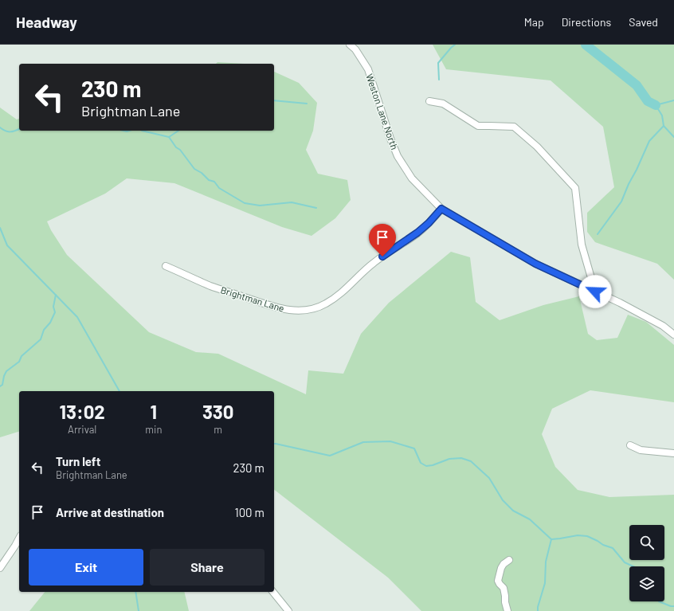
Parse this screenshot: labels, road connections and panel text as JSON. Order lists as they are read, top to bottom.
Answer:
{
  "streets": {
    "street": ["Weston Lane North", "Brightman Lane"]
  },
  "crossings": [
    ["Weston Lane North", "Brightman Lane"]
  ],
  "page": {
    "header": "Headway",
    "nav": ["Map", "Directions", "Saved"],
    "turn": ["230 m", "Brightman Lane"],
    "eta": [
      "13:02",
      "Arrival",
      "1",
      "min",
      "330",
      "m"
    ],
    "list": [
      {
        "name": "Turn left",
        "note": "Brightman Lane",
        "value": "230 m"
      },
      {
        "name": "Arrive at destination",
        "value": "100 m"
      }
    ],
    "buttons": ["Exit", "Share"]
  }
}
